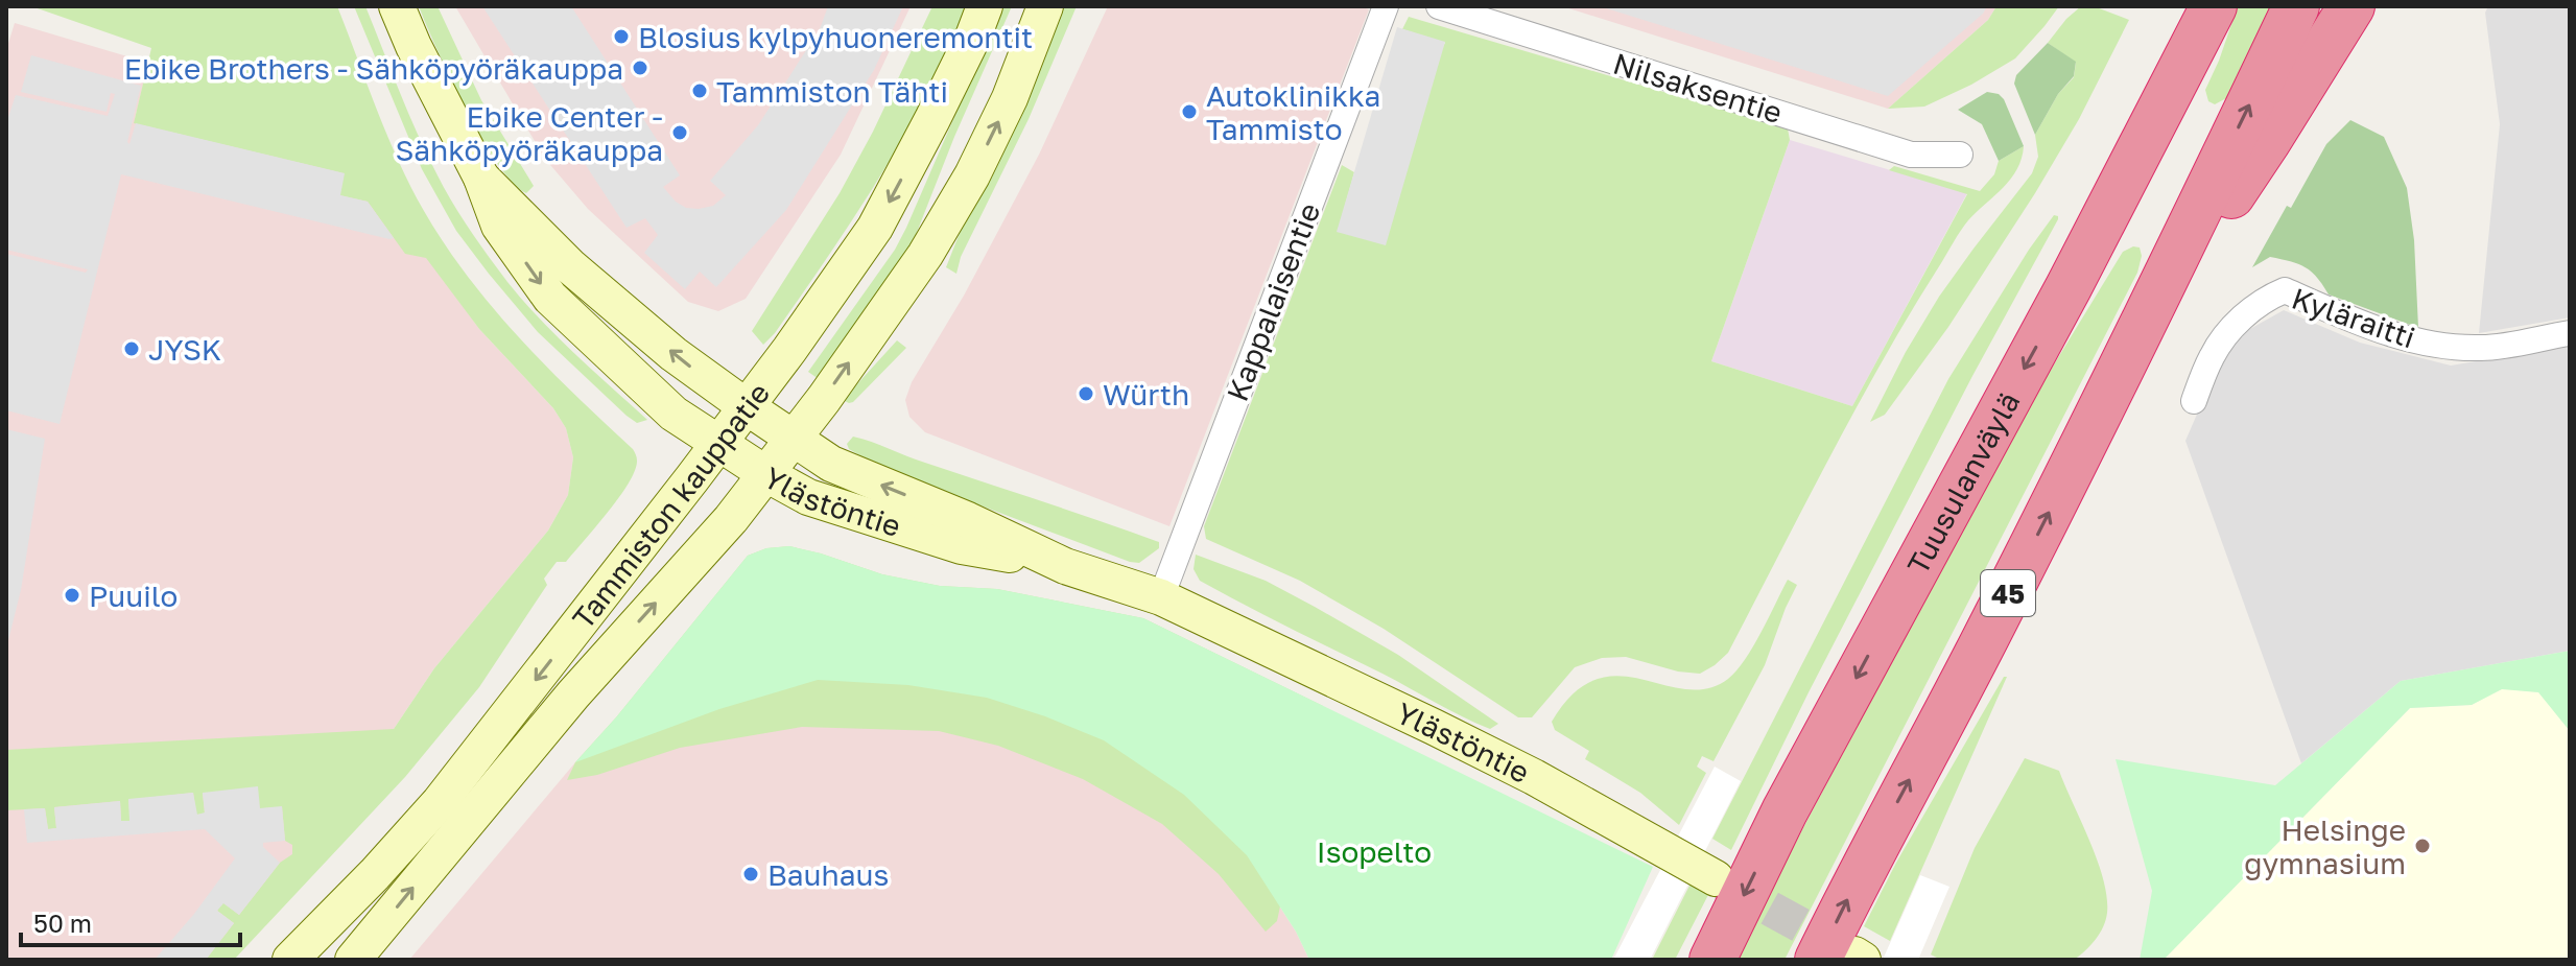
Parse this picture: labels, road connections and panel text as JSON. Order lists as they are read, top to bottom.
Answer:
{
  "streets": {
    "highway": ["Tuusulanväylä", "45"],
    "street": [
      "Nilsaksentie",
      "Kappalaisentie",
      "Kyläraitti",
      "Ylästöntie",
      "Tammiston kauppatie"
    ]
  },
  "crossings": [
    ["Kappalaisentie", "Ylästöntie"],
    ["Ylästöntie", "Tammiston kauppatie"]
  ],
  "parks": ["Isopelto"],
  "places": [
    "Blosius kylpyhuoneremontit",
    "Ebike Brothers - Sähköpyöräkauppa",
    "Tammiston Tähti",
    "Autoklinikka Tammisto",
    "Ebike Center - Sähköpyöräkauppa",
    "JYSK",
    "Würth",
    "Puuilo",
    "Helsinge gymnasium",
    "Bauhaus"
  ],
  "scale_bar": "50 m"
}
